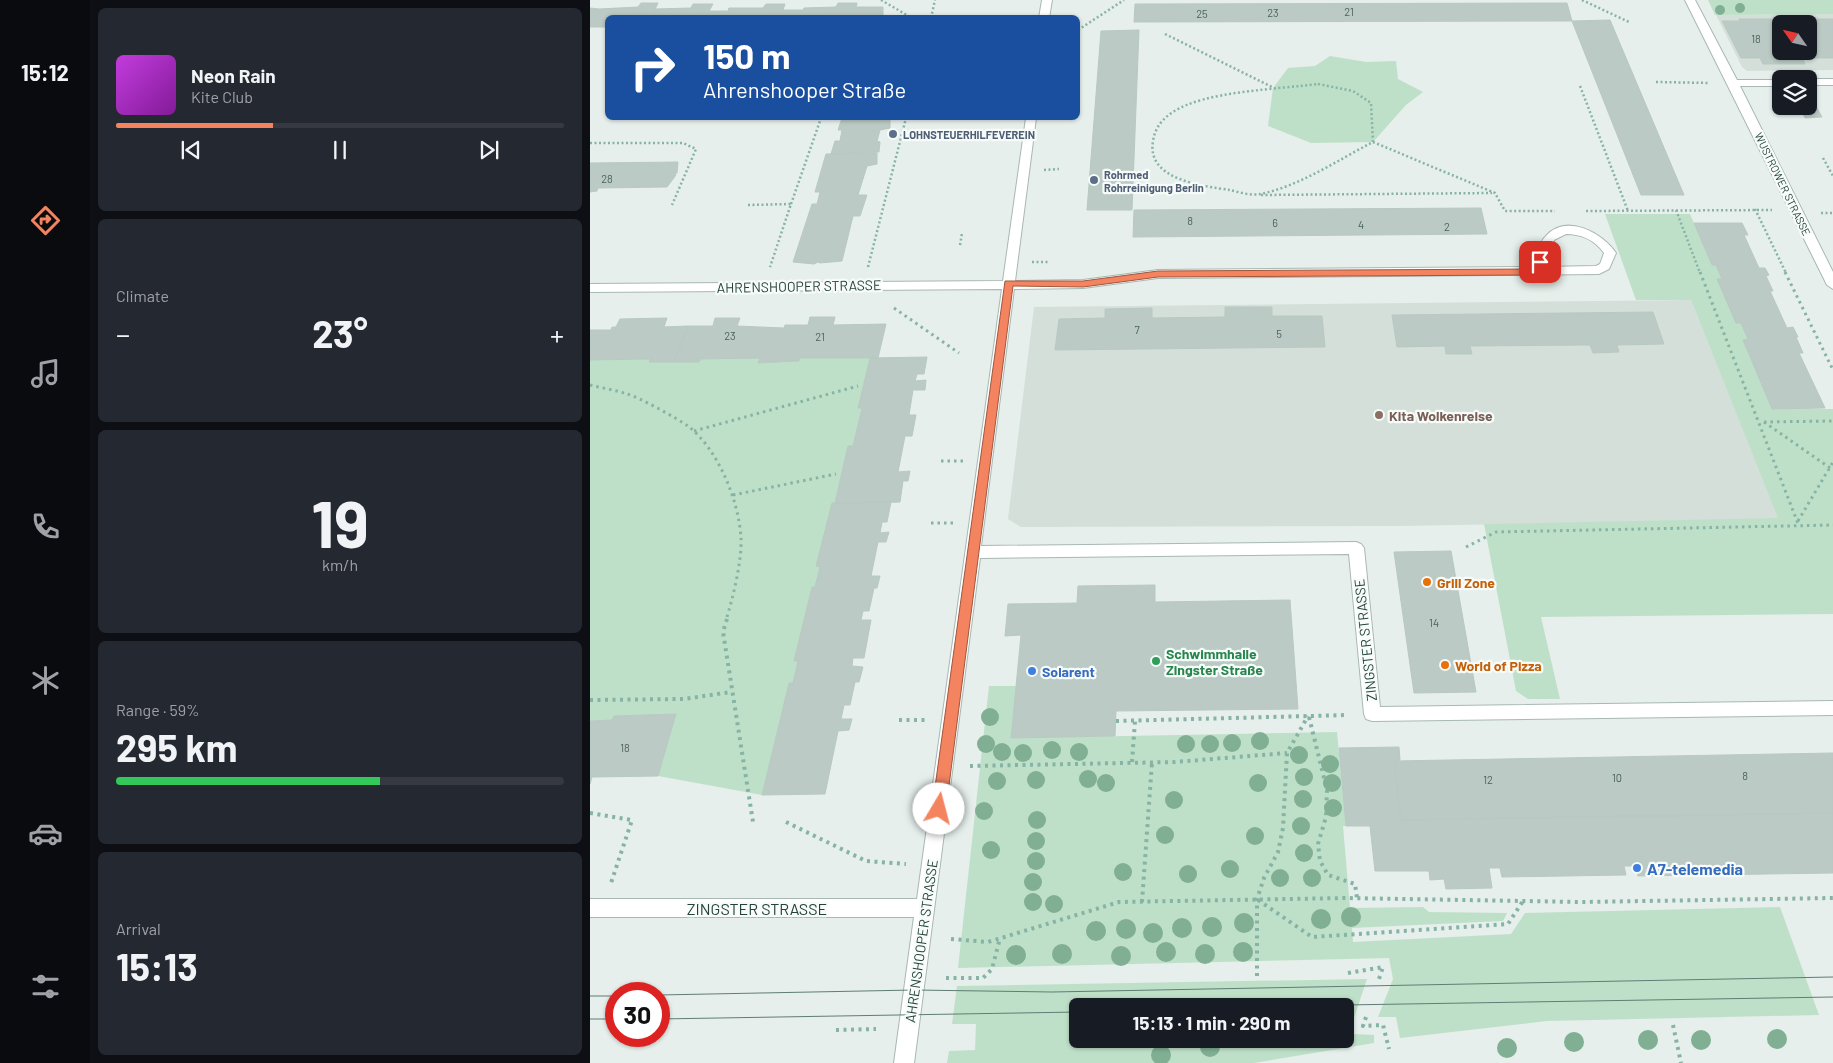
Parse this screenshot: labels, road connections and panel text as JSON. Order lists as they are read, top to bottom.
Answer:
{
  "streets": {
    "street": ["WUSTROWER STRASSE", "AHRENSHOOPER STRASSE", "ZINGSTER STRASSE"]
  },
  "crossings": [
    ["AHRENSHOOPER STRASSE", "ZINGSTER STRASSE"]
  ],
  "places": [
    "LOHNSTEUERHILFEVEREIN",
    "Rohrmed Rohrreinigung Berlin",
    "Kita Wolkenreise",
    "Grill Zone",
    "Schwimmhalle Zingster Straße",
    "World of Pizza",
    "Solarent",
    "A7-telemedia"
  ],
  "house_numbers": [
    "21",
    "23",
    "25",
    "18",
    "28",
    "8",
    "6",
    "4",
    "2",
    "7",
    "5",
    "23",
    "21",
    "14",
    "18",
    "8",
    "10",
    "12"
  ],
  "north": "top left",
  "page": {
    "tabs": "15:12",
    "turn": ["150 m", "Ahrenshooper Straße"],
    "song": ["Neon Rain", "Kite Club"],
    "tile": [
      "Climate",
      ["19", "km/h"],
      ["Range · 59%", "295 km"],
      ["Arrival", "15:13"]
    ],
    "heat": ["−", "23°", "+"],
    "limit": "30",
    "trip": "15:13 · 1 min · 290 m"
  }
}
